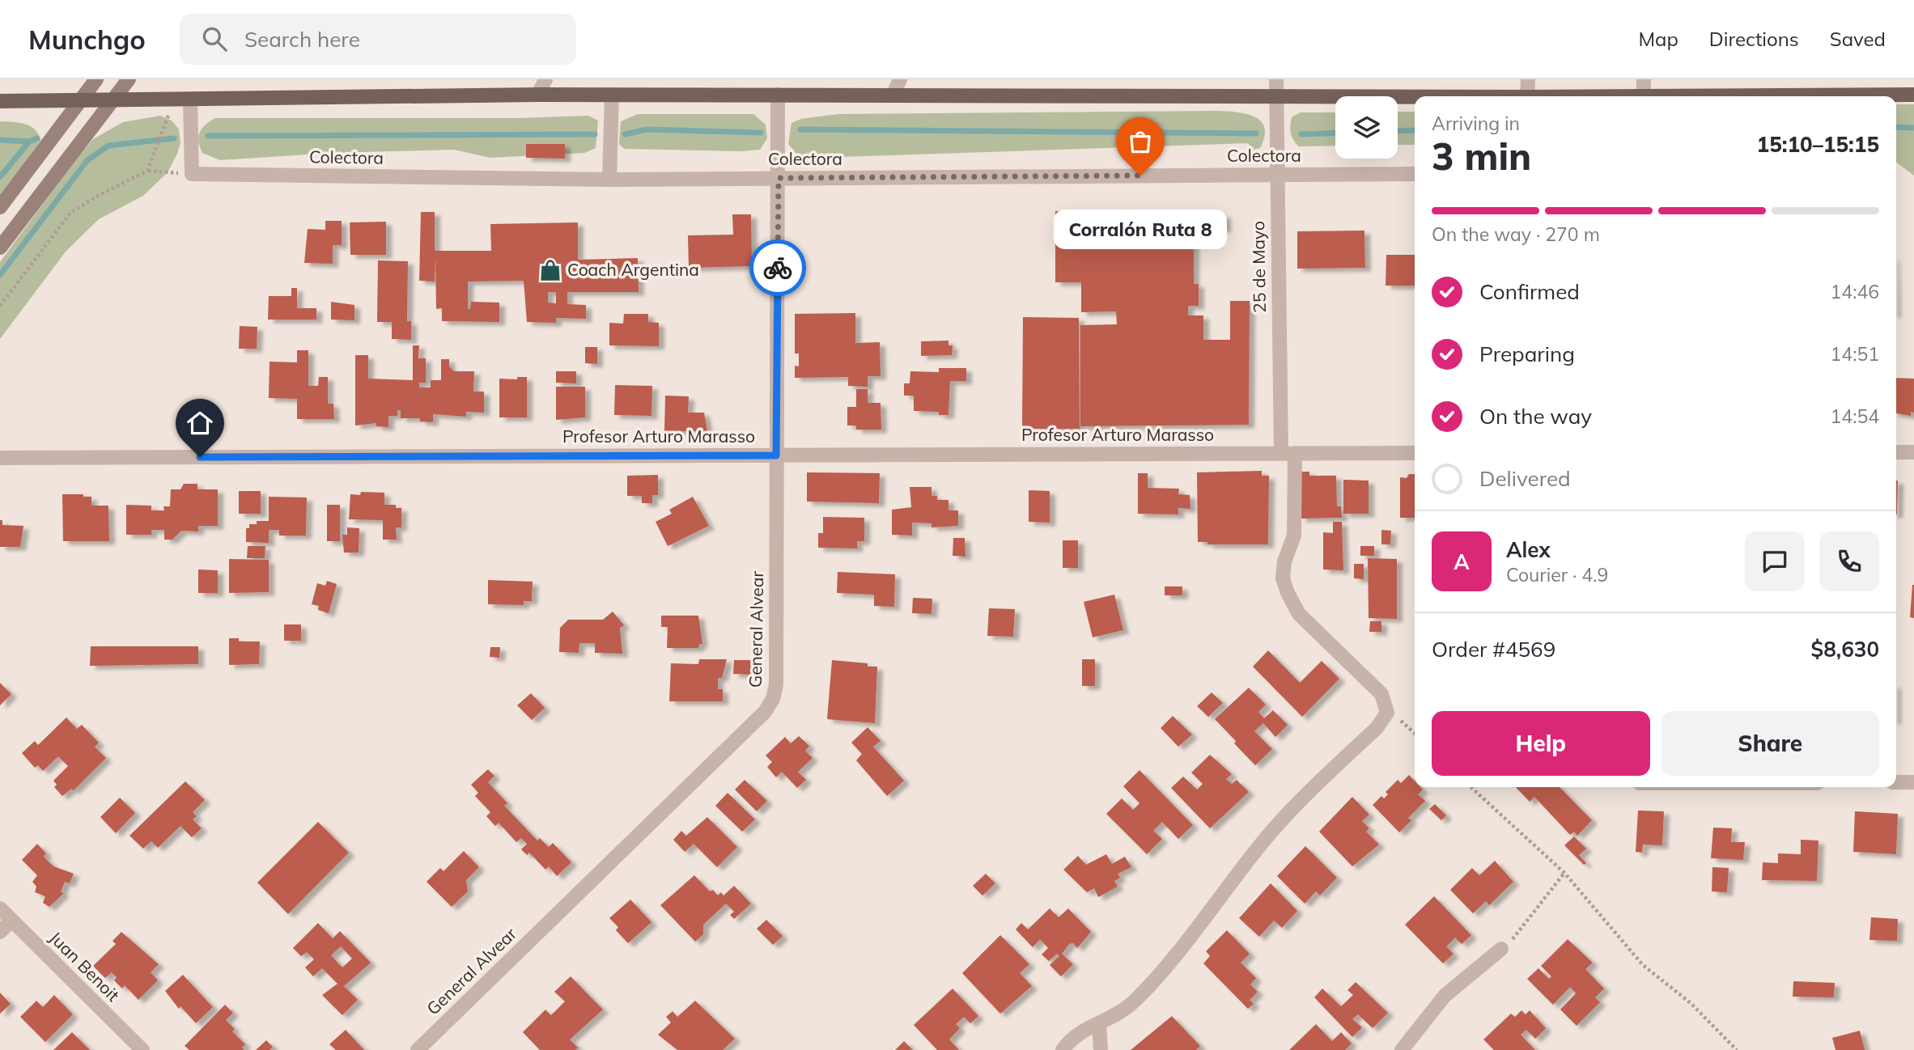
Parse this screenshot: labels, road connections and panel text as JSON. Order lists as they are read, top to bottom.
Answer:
{
  "streets": {
    "street": [
      "Colectora",
      "25 de Mayo",
      "Profesor Arturo Marasso",
      "General Alvear",
      "Juan Benoit"
    ]
  },
  "crossings": [
    ["Colectora", "25 de Mayo"],
    ["Colectora", "General Alvear"],
    ["25 de Mayo", "Profesor Arturo Marasso"],
    ["Profesor Arturo Marasso", "General Alvear"]
  ],
  "places": {
    "other": ["Corralón Ruta 8"],
    "shop": ["Coach Argentina"]
  },
  "page": {
    "header": "Munchgo",
    "search": "Search here",
    "nav": ["Map", "Directions", "Saved"],
    "heading": ["3 min", "Arriving in", "15:10–15:15"],
    "panel": [
      "Alex",
      "Courier · 4.9",
      "Order #4569",
      "$8,630"
    ],
    "bar": "On the way · 270 m",
    "bubble": "Corralón Ruta 8",
    "list": [
      ["Confirmed", "14:46"],
      ["Preparing", "14:51"],
      ["On the way", "14:54"],
      "Delivered"
    ],
    "round": "A",
    "buttons": ["Help", "Share"]
  }
}
